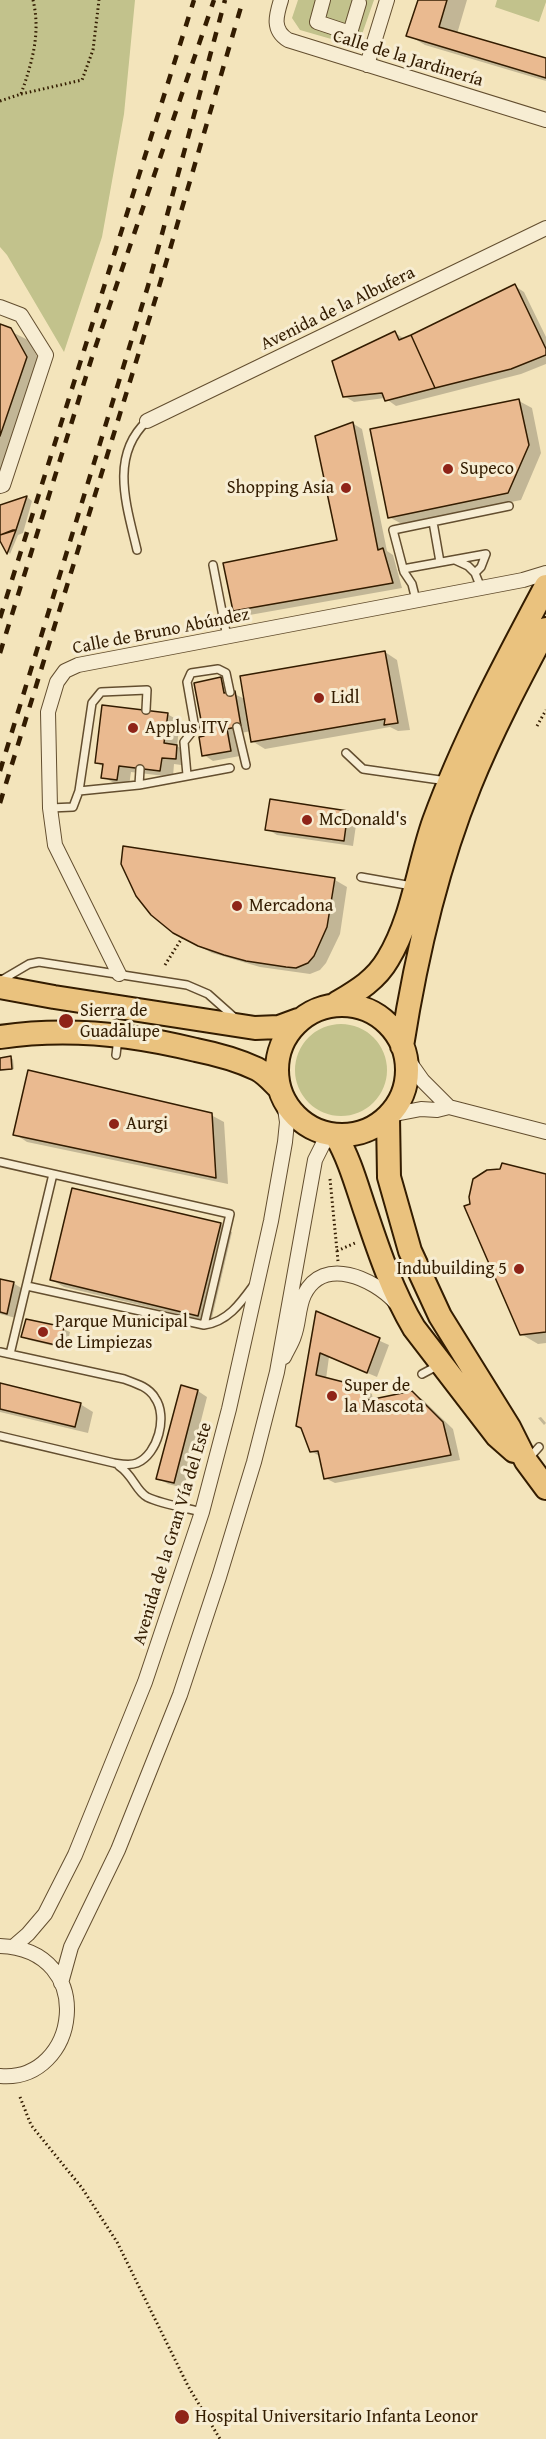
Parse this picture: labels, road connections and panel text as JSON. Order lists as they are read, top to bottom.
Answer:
{
  "streets": {
    "street": [
      "Calle de la Jardinería",
      "Avenida de la Albufera",
      "Calle de Bruno Abúndez",
      "Avenida de la Gran Vía del Este"
    ]
  },
  "places": [
    "Supeco",
    "Shopping Asia",
    "Lidl",
    "Applus ITV",
    "McDonald's",
    "Mercadona",
    "Sierra de Guadalupe",
    "Aurgi",
    "Indubuilding 5",
    "Parque Municipal de Limpiezas",
    "Super de la Mascota",
    "Hospital Universitario Infanta Leonor"
  ]
}
